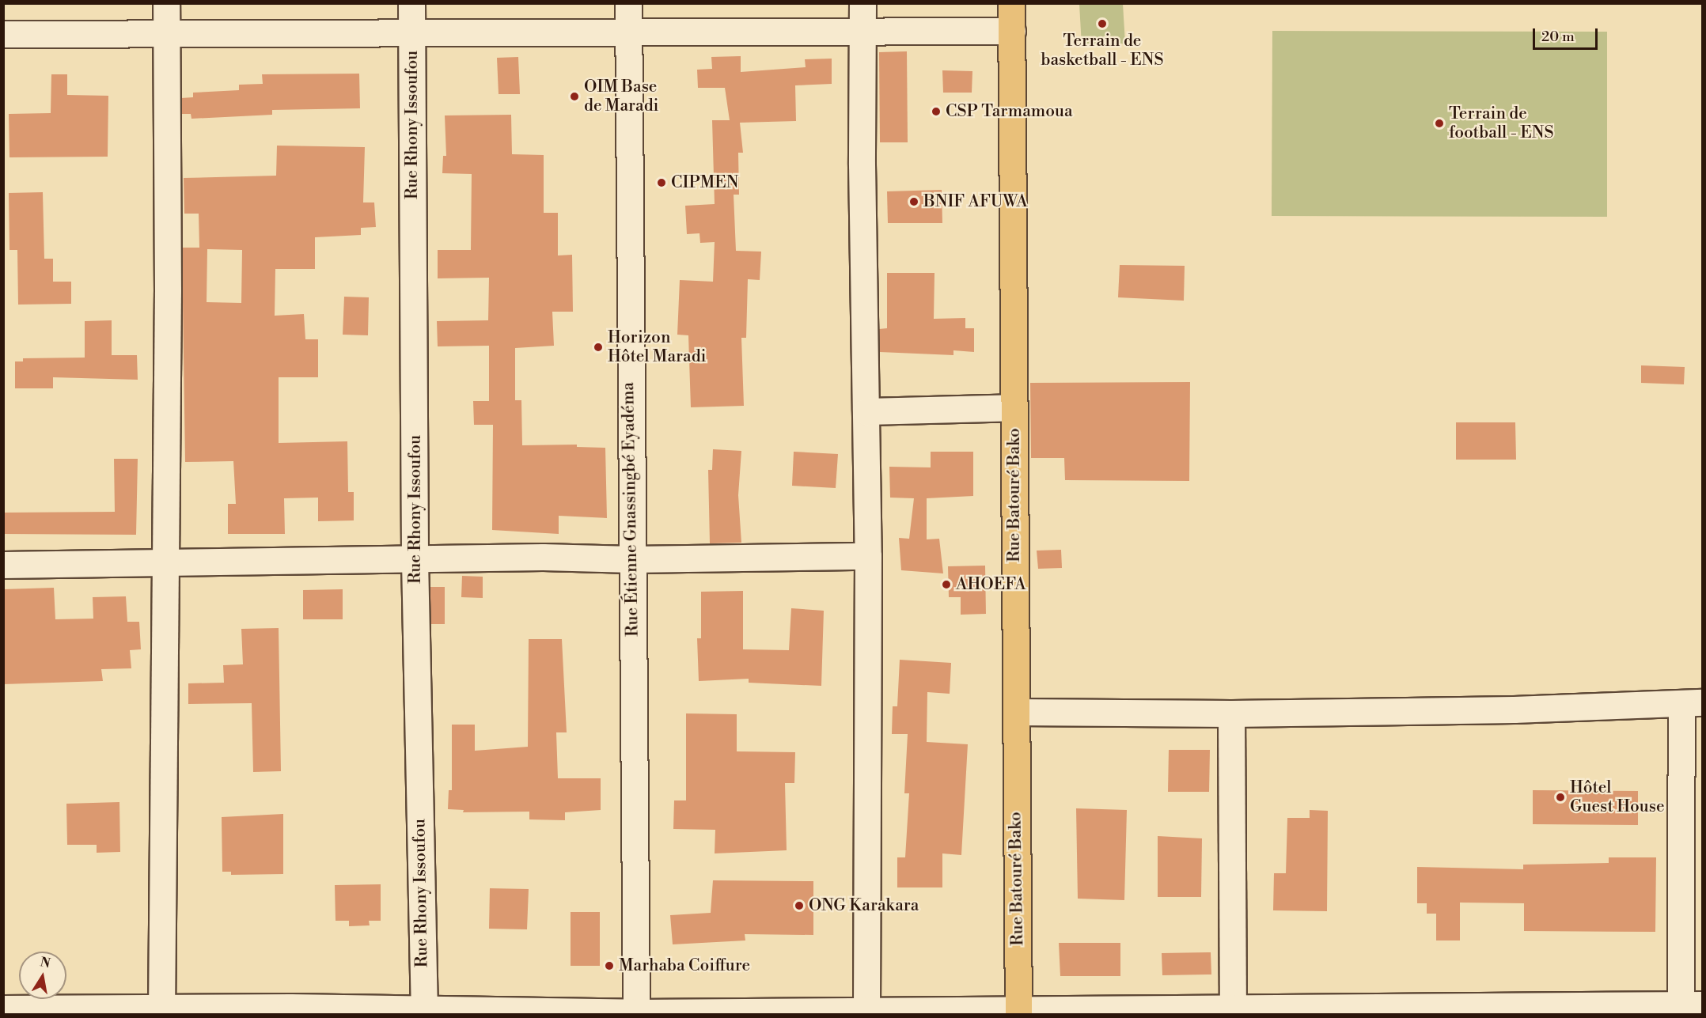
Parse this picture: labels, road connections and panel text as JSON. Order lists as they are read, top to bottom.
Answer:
{
  "streets": {
    "main road": ["Rue Batouré Bako"],
    "street": ["Rue Rhony Issoufou", "Rue Étienne Gnassingbé Eyadéma"]
  },
  "places": [
    "Terrain de basketball - ENS",
    "OIM Base de Maradi",
    "CSP Tarmamoua",
    "Terrain de football - ENS",
    "CIPMEN",
    "BNIF AFUWA",
    "Horizon Hôtel Maradi",
    "AHOEFA",
    "Hôtel Guest House",
    "ONG Karakara",
    "Marhaba Coiffure"
  ],
  "scale_bar": "20 m",
  "north": "top"
}
